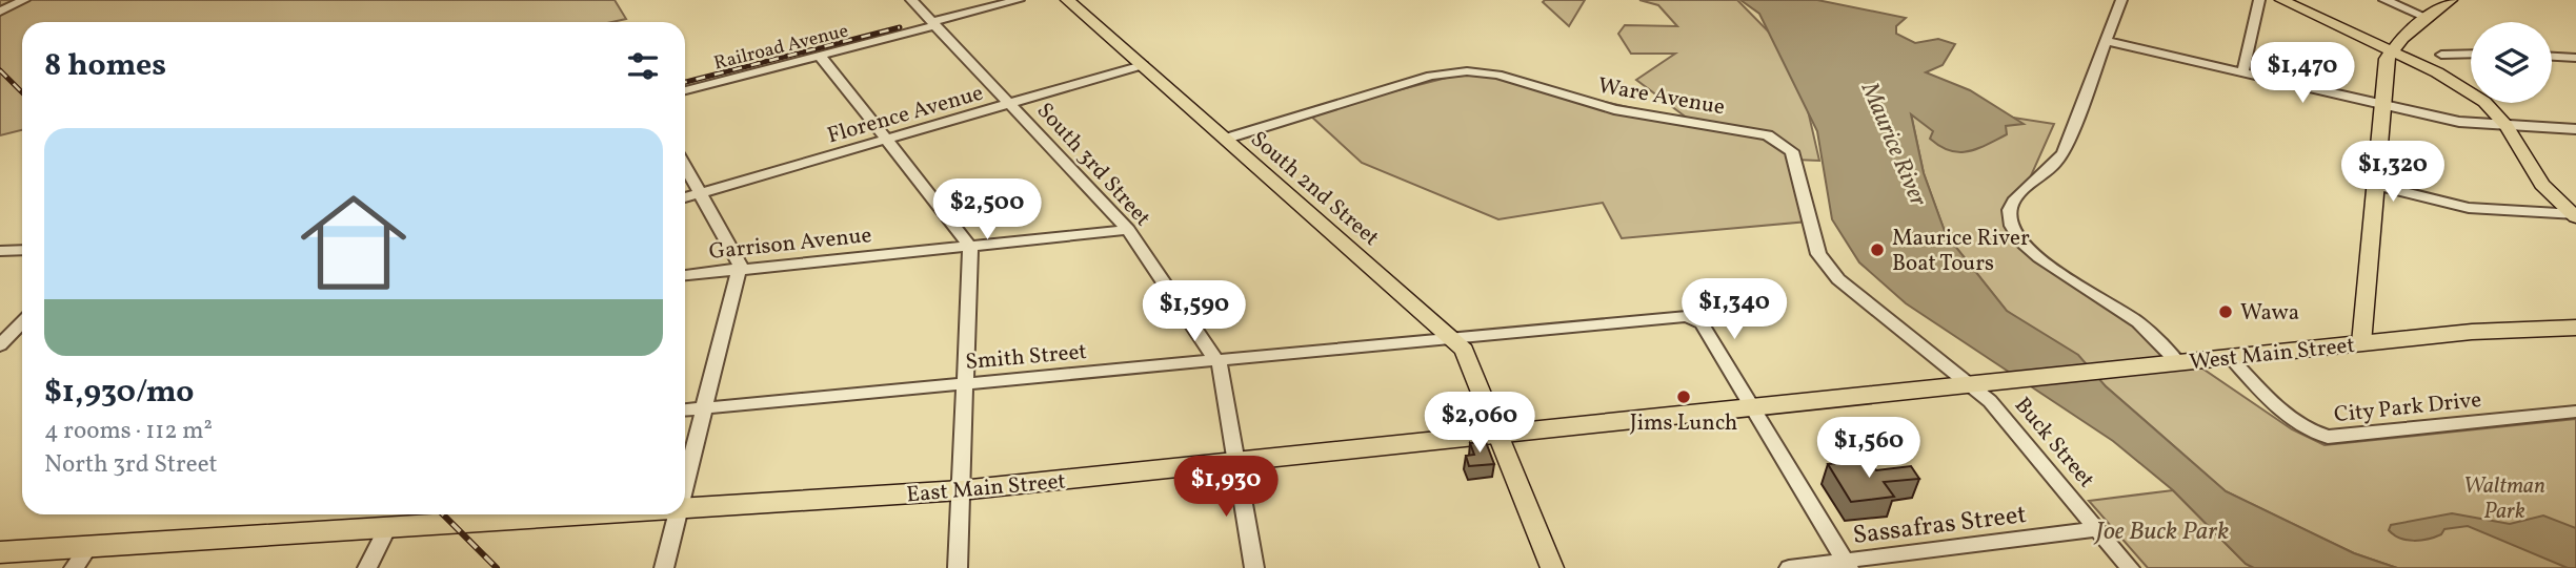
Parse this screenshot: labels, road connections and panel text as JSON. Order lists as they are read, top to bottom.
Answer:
{
  "streets": {
    "highway": ["West Main Street", "East Main Street"],
    "main road": ["South 2nd Street"],
    "street": [
      "Railroad Avenue",
      "Ware Avenue",
      "Florence Avenue",
      "South 3rd Street",
      "Garrison Avenue",
      "Smith Street",
      "City Park Drive",
      "Buck Street",
      "Sassafras Street"
    ]
  },
  "crossings": [
    ["Railroad Avenue", "South 3rd Street"],
    ["Ware Avenue", "South 2nd Street"],
    ["Ware Avenue", "West Main Street"],
    ["Ware Avenue", "Buck Street"],
    ["Ware Avenue", "East Main Street"],
    ["Florence Avenue", "South 3rd Street"],
    ["Florence Avenue", "South 2nd Street"],
    ["South 3rd Street", "Garrison Avenue"],
    ["South 3rd Street", "Smith Street"],
    ["South 3rd Street", "East Main Street"],
    ["South 2nd Street", "Smith Street"],
    ["South 2nd Street", "East Main Street"],
    ["West Main Street", "City Park Drive"],
    ["West Main Street", "Buck Street"],
    ["West Main Street", "East Main Street"],
    ["Smith Street", "East Main Street"],
    ["Buck Street", "East Main Street"],
    ["Buck Street", "Sassafras Street"]
  ],
  "water": ["Maurice River"],
  "parks": ["Waltman Park", "Joe Buck Park"],
  "places": ["Maurice River Boat Tours", "Wawa", "Jims Lunch"],
  "page": {
    "heading": "8 homes",
    "price": [
      "$1,470",
      "$1,320",
      "$2,500",
      "$1,340",
      "$1,590",
      "$2,060",
      "$1,560",
      "$1,930"
    ],
    "list": [
      {
        "name": "$1,930/mo",
        "note": "4 rooms · 112 m² · North 3rd Street"
      }
    ]
  }
}
